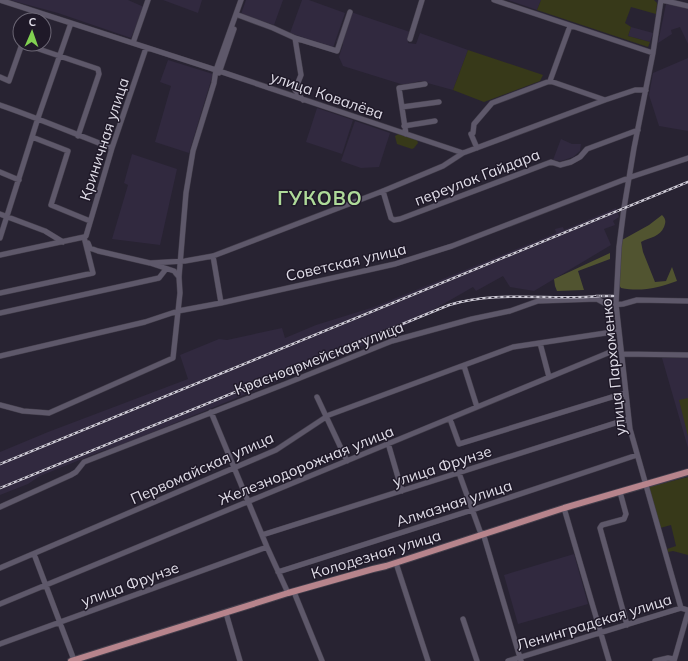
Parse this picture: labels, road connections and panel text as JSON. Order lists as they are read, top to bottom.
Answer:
{
  "streets": {
    "main road": ["Колодезная улица"],
    "street": [
      "улица Ковалёва",
      "Криничная улица",
      "переулок Гайдара",
      "Советская улица",
      "Красноармейская улица",
      "улица Пархоменко",
      "Железнодорожная улица",
      "улица Фрунзе",
      "Первомайская улица",
      "Алмазная улица",
      "Ленинградская улица"
    ]
  },
  "crossings": [
    ["улица Ковалёва", "Криничная улица"],
    ["переулок Гайдара", "улица Пархоменко"],
    ["Советская улица", "улица Пархоменко"],
    ["Красноармейская улица", "улица Пархоменко"],
    ["улица Пархоменко", "Железнодорожная улица"],
    ["улица Пархоменко", "улица Фрунзе"],
    ["улица Пархоменко", "Первомайская улица"],
    ["улица Пархоменко", "Алмазная улица"],
    ["улица Пархоменко", "Колодезная улица"],
    ["улица Пархоменко", "Ленинградская улица"]
  ],
  "districts": ["ГУКОВО"],
  "north": "top"
}
